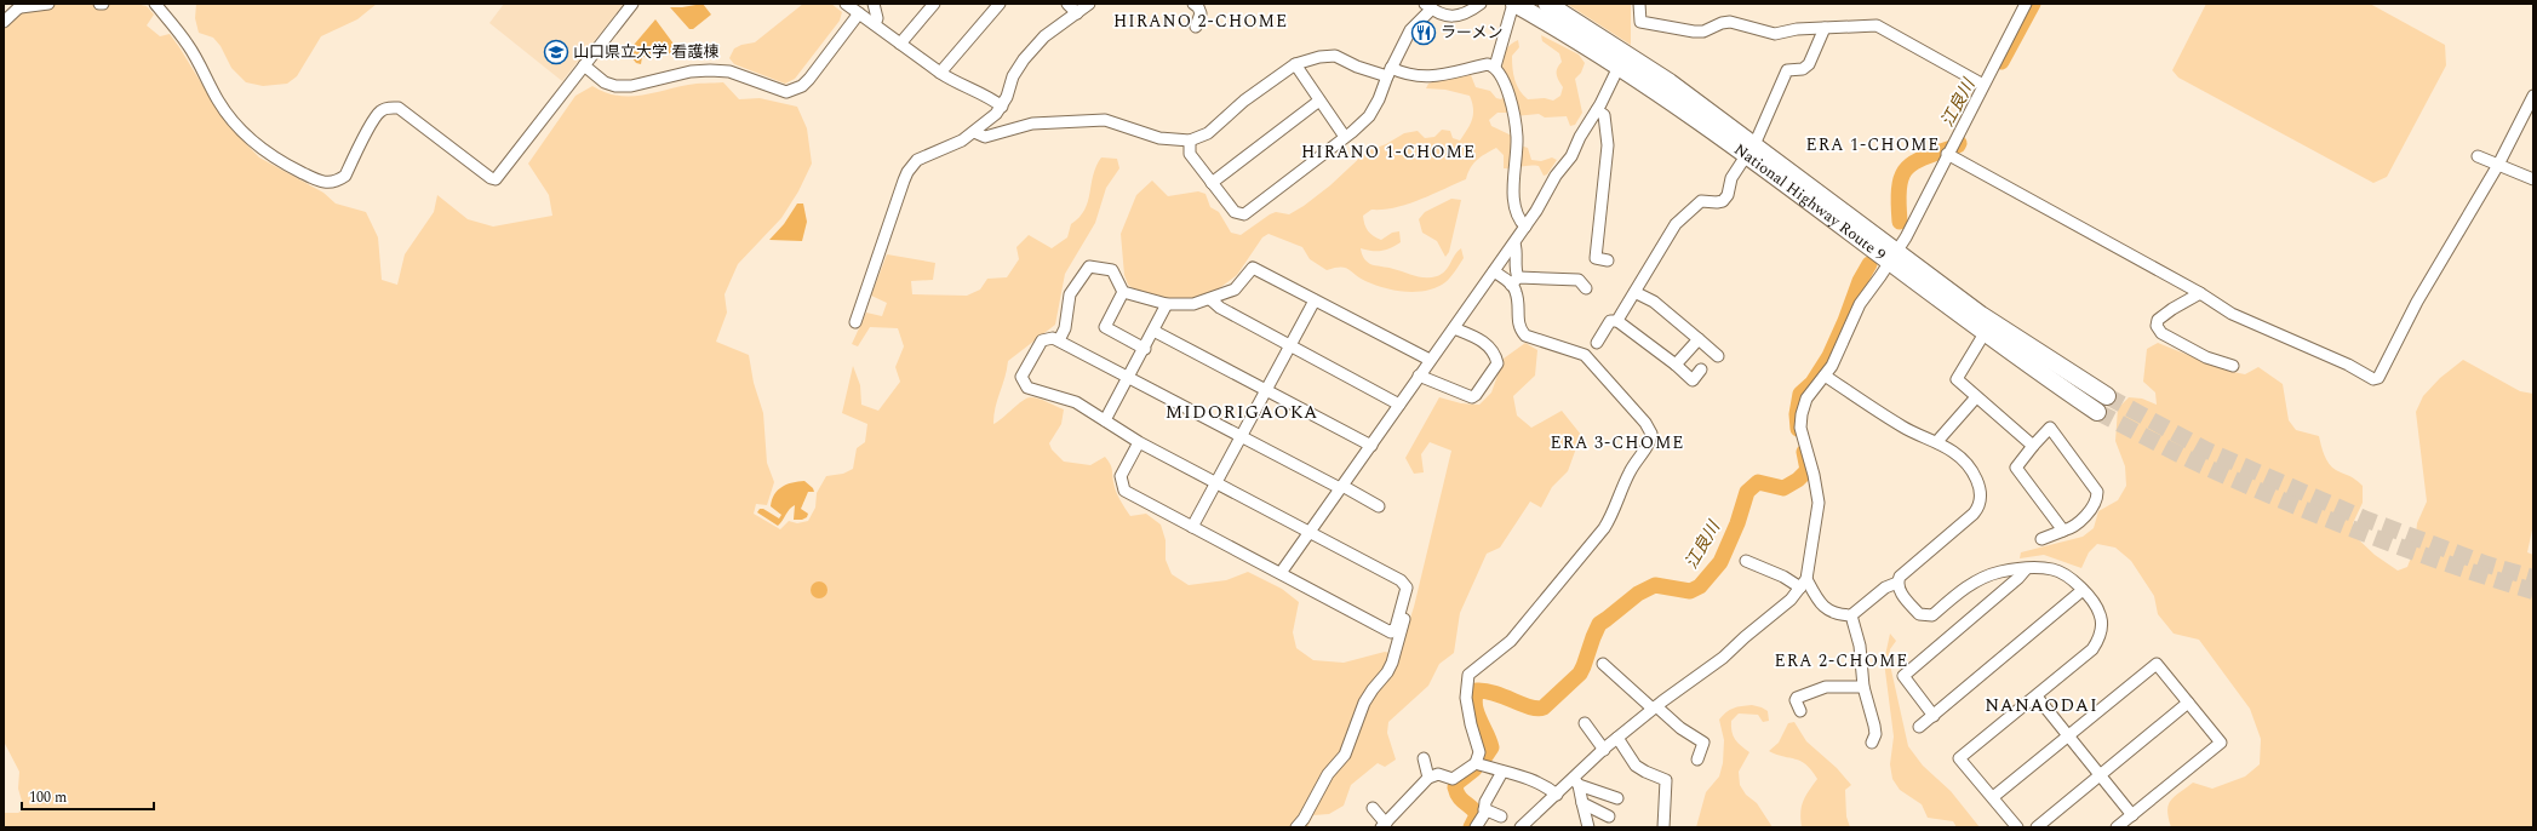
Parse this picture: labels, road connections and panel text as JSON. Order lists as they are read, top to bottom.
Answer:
{
  "streets": {
    "highway": ["National Highway Route 9"]
  },
  "districts": [
    "HIRANO 2-CHOME",
    "ERA 1-CHOME",
    "HIRANO 1-CHOME",
    "MIDORIGAOKA",
    "ERA 3-CHOME",
    "ERA 2-CHOME",
    "NANAODAI"
  ],
  "water": ["江良川"],
  "places": {
    "restaurant": ["ラーメン"],
    "school or university": ["山口県立大学 看護棟"]
  },
  "scale_bar": "100 m"
}
